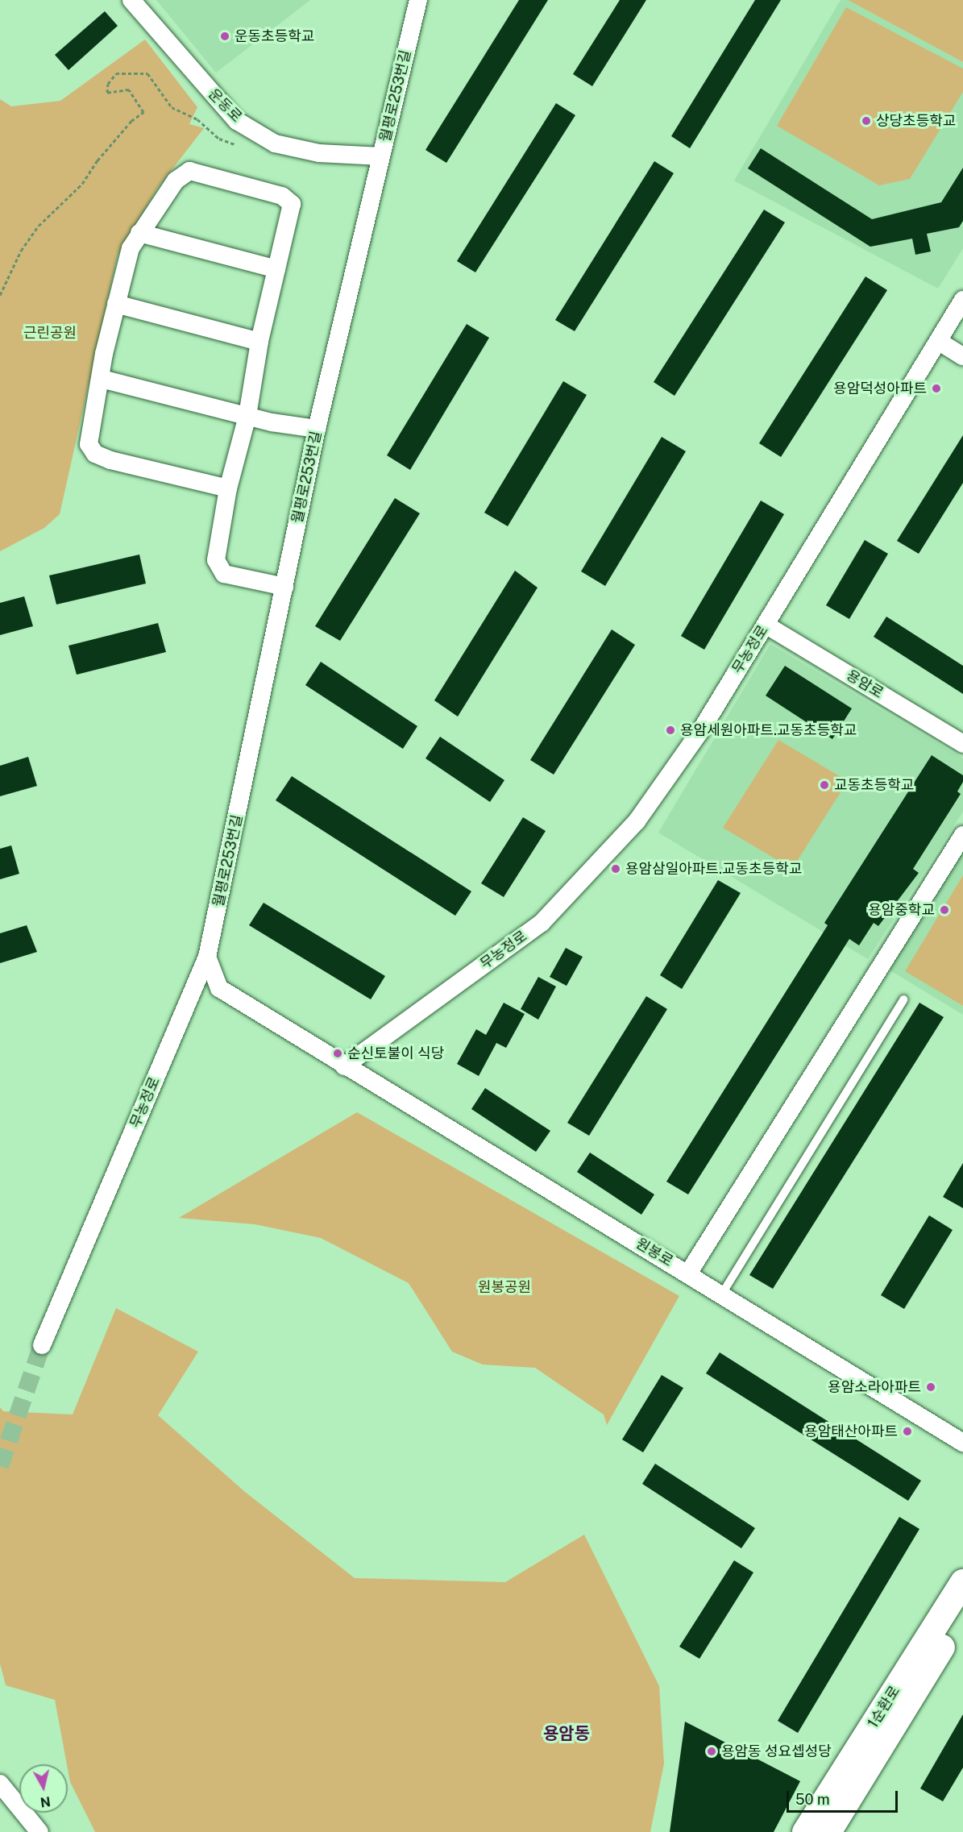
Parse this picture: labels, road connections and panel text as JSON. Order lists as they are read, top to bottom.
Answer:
{
  "streets": {
    "street": [
      "월평로253번길",
      "운동로",
      "무농정로",
      "용암로",
      "원봉로",
      "1순환로"
    ]
  },
  "crossings": [
    ["월평로253번길", "운동로"],
    ["월평로253번길", "무농정로"],
    ["무농정로", "용암로"],
    ["무농정로", "원봉로"]
  ],
  "districts": ["용암동"],
  "parks": ["근린공원", "원봉공원"],
  "places": [
    "운동초등학교",
    "상당초등학교",
    "용암덕성아파트",
    "용암세원아파트.교동초등학교",
    "교동초등학교",
    "용암삼일아파트.교동초등학교",
    "용암중학교",
    "순신토불이 식당",
    "용암소라아파트",
    "용암태산아파트",
    "용암동 성요셉성당"
  ],
  "scale_bar": "50 m",
  "north": "bottom"
}
